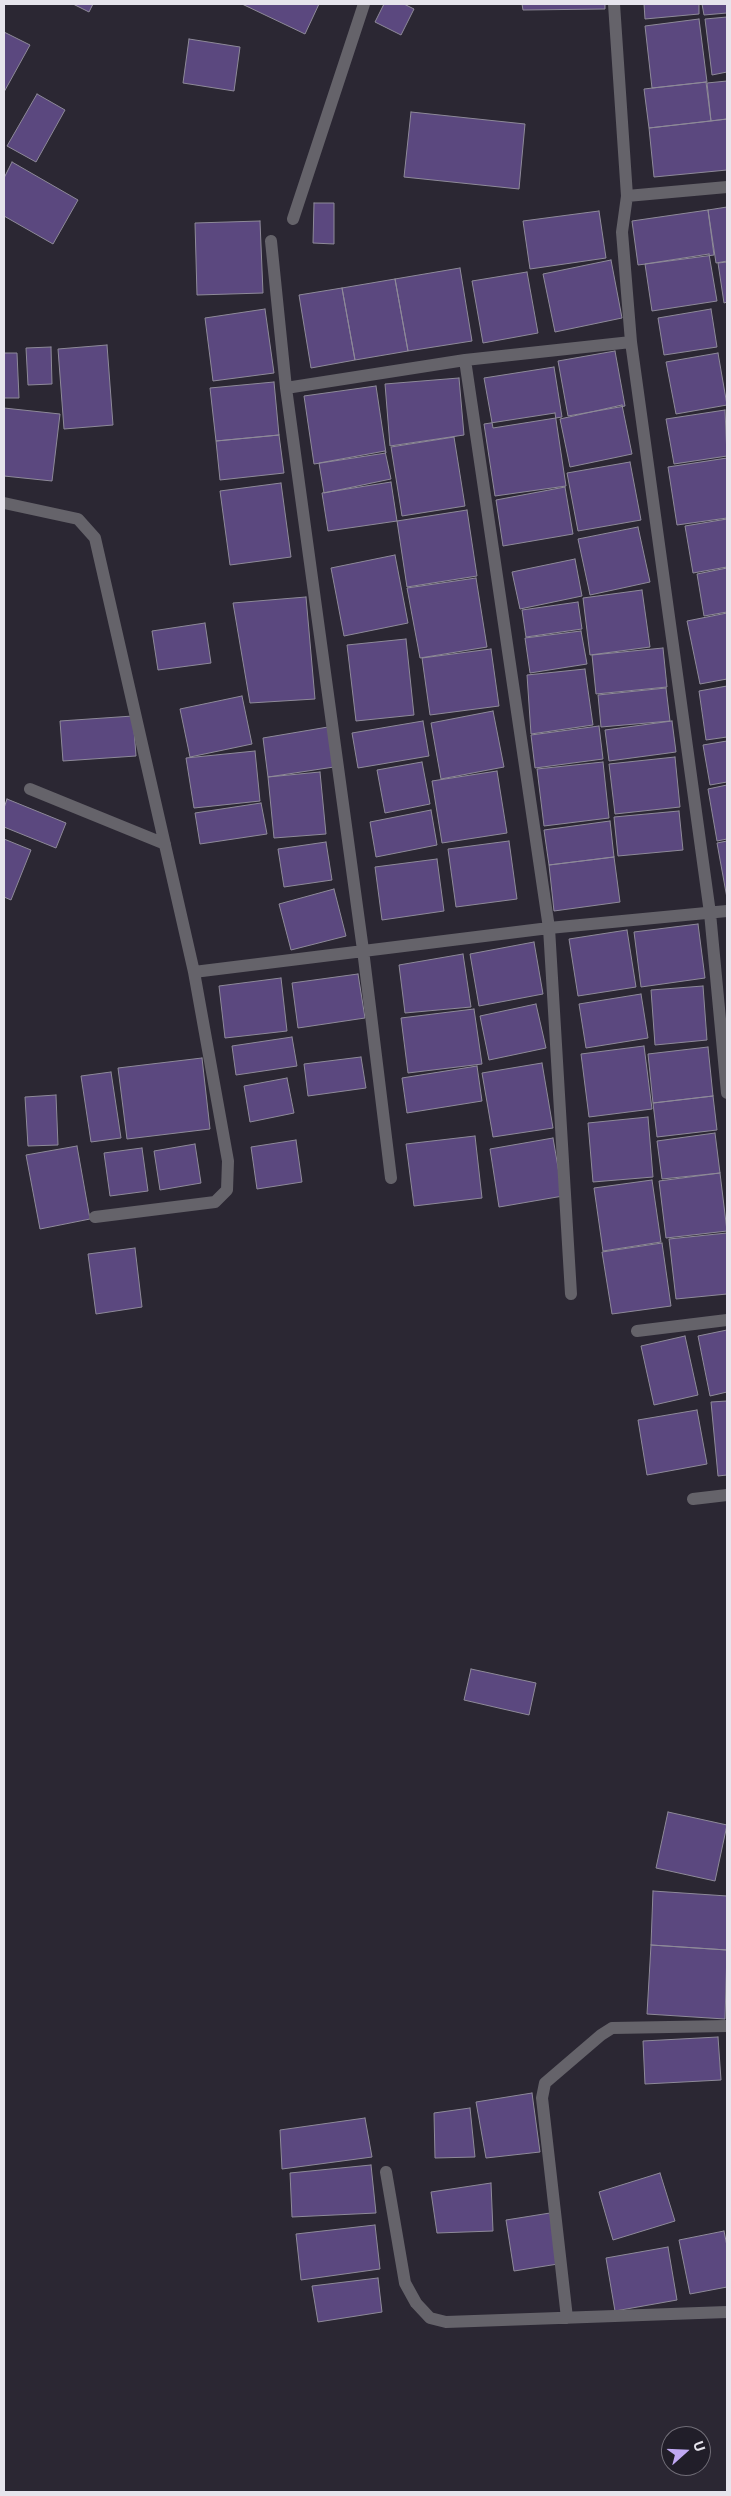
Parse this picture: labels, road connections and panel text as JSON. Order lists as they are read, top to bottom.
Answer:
{
  "north": "right"
}
